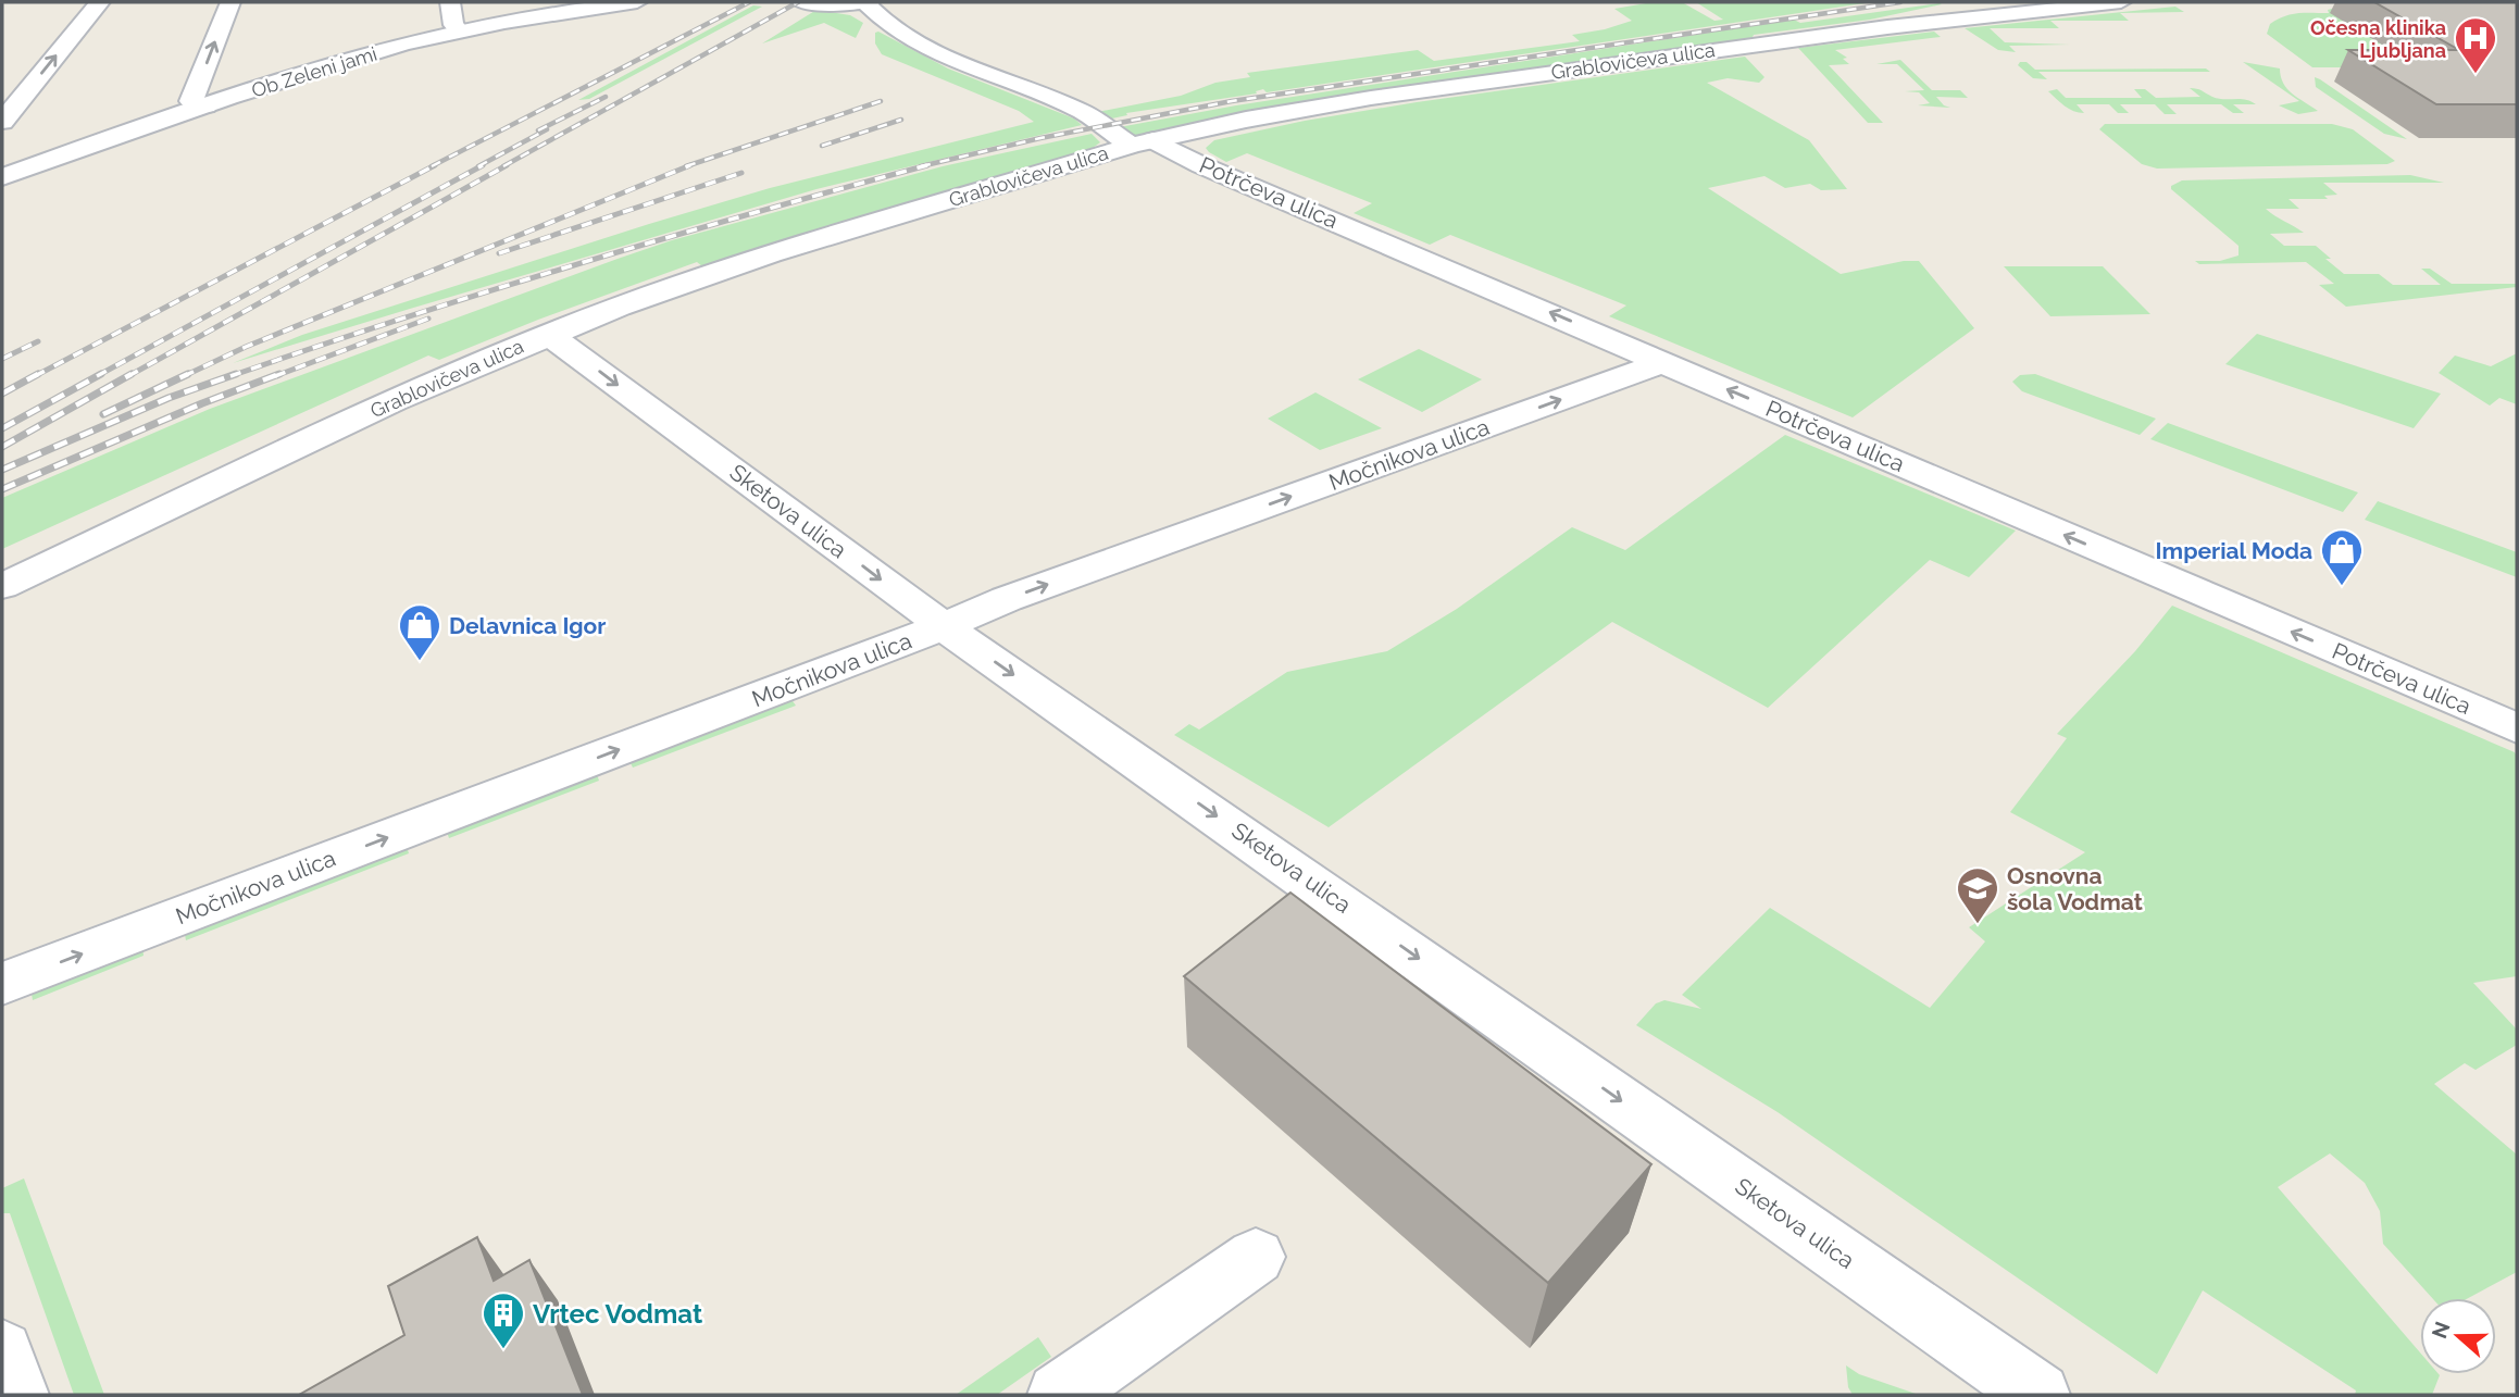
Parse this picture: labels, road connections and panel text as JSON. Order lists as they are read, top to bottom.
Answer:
{
  "streets": {
    "street": [
      "Grablovičeva ulica",
      "Ob Zeleni jami",
      "Potrčeva ulica",
      "Močnikova ulica",
      "Sketova ulica"
    ]
  },
  "crossings": [
    ["Grablovičeva ulica", "Potrčeva ulica"],
    ["Grablovičeva ulica", "Sketova ulica"],
    ["Potrčeva ulica", "Močnikova ulica"],
    ["Močnikova ulica", "Sketova ulica"]
  ],
  "one_way": ["Potrčeva ulica", "Močnikova ulica", "Sketova ulica"],
  "places": {
    "hospital": ["Očesna klinika Ljubljana"],
    "shop": ["Imperial Moda", "Delavnica Igor"],
    "school or university": ["Osnovna šola Vodmat"],
    "building": ["Vrtec Vodmat"]
  },
  "north": "left"
}
